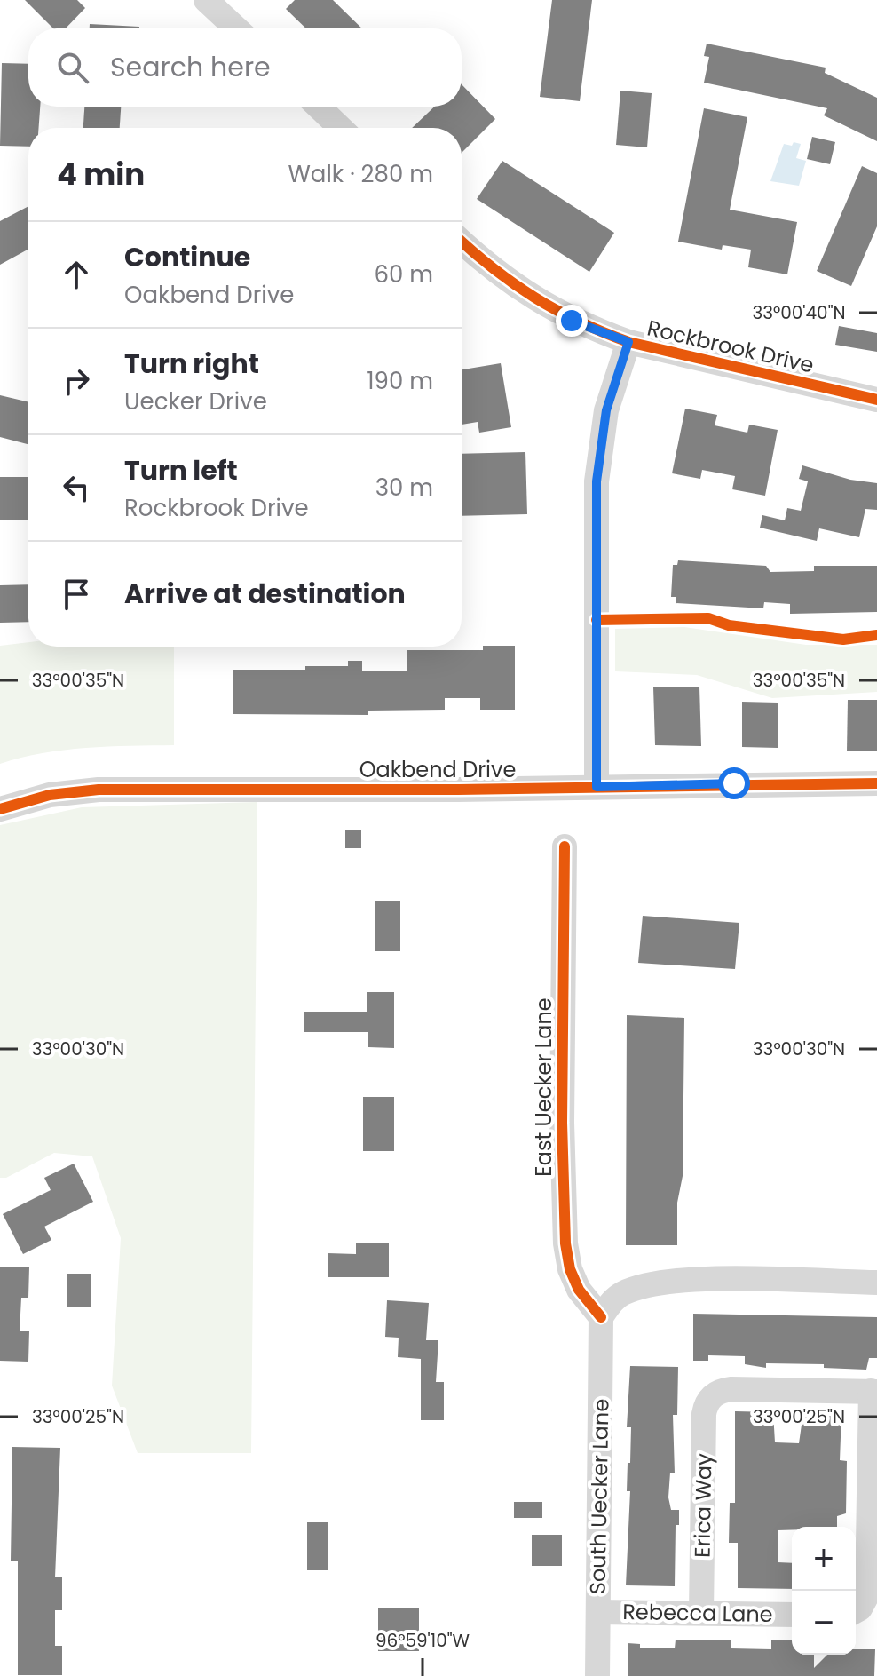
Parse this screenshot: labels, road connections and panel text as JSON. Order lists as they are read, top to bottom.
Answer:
{
  "streets": {
    "street": [
      "Rockbrook Drive",
      "Oakbend Drive",
      "East Uecker Lane",
      "South Uecker Lane",
      "Erica Way",
      "Rebecca Lane"
    ]
  },
  "crossings": [
    ["East Uecker Lane", "South Uecker Lane"],
    ["South Uecker Lane", "Rebecca Lane"],
    ["Erica Way", "Rebecca Lane"]
  ],
  "page": {
    "search": "Search here",
    "heading": ["4 min", "Walk · 280 m"],
    "list": [
      ["Continue", "Oakbend Drive", "60 m"],
      ["Turn right", "Uecker Drive", "190 m"],
      ["Turn left", "Rockbrook Drive", "30 m"],
      "Arrive at destination"
    ],
    "map_buttons": ["+", "−"]
  },
  "coordinates": [
    "33°00'40\"N",
    "33°00'35\"N",
    "33°00'30\"N",
    "33°00'25\"N",
    "96°59'10\"W"
  ]
}
